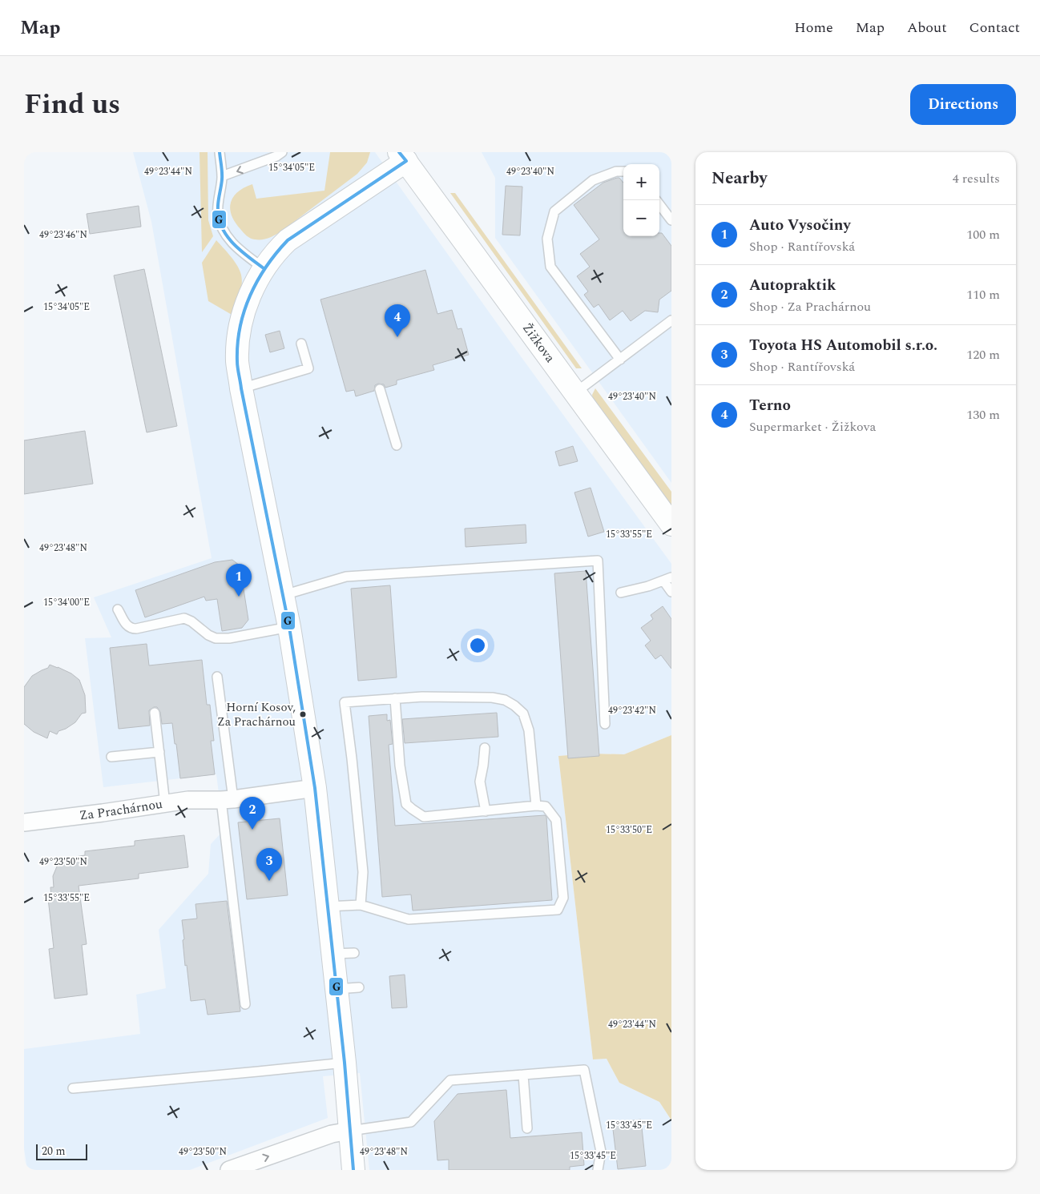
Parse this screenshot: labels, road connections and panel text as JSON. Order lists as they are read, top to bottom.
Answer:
{
  "streets": {
    "street": ["Žižkova", "Za Prachárnou"]
  },
  "places": ["Horní Kosov, Za Prachárnou"],
  "lines": ["transit line G"],
  "scale_bar": "20 m",
  "page": {
    "header": "Map",
    "nav": [
      "Home",
      "Map",
      "About",
      "Contact"
    ],
    "title": "Find us",
    "buttons": "Directions",
    "heading": ["Nearby", "4 results"],
    "map_buttons": ["+", "−"],
    "list": [
      {
        "mark": "1",
        "name": "Auto Vysočiny",
        "note": "Shop · Rantířovská",
        "value": "100 m"
      },
      {
        "mark": "2",
        "name": "Autopraktik",
        "note": "Shop · Za Prachárnou",
        "value": "110 m"
      },
      {
        "mark": "3",
        "name": "Toyota HS Automobil s.r.o.",
        "note": "Shop · Rantířovská",
        "value": "120 m"
      },
      {
        "mark": "4",
        "name": "Terno",
        "note": "Supermarket · Žižkova",
        "value": "130 m"
      }
    ],
    "pins": [
      "4",
      "1",
      "2",
      "3"
    ],
    "scale": "20 m"
  },
  "coordinates": [
    "15°34'05\"E",
    "49°23'44\"N",
    "49°23'40\"N",
    "49°23'46\"N",
    "15°33'55\"E",
    "49°23'48\"N",
    "15°34'00\"E",
    "49°23'42\"N",
    "15°33'50\"E",
    "49°23'50\"N",
    "15°33'45\"E"
  ]
}
